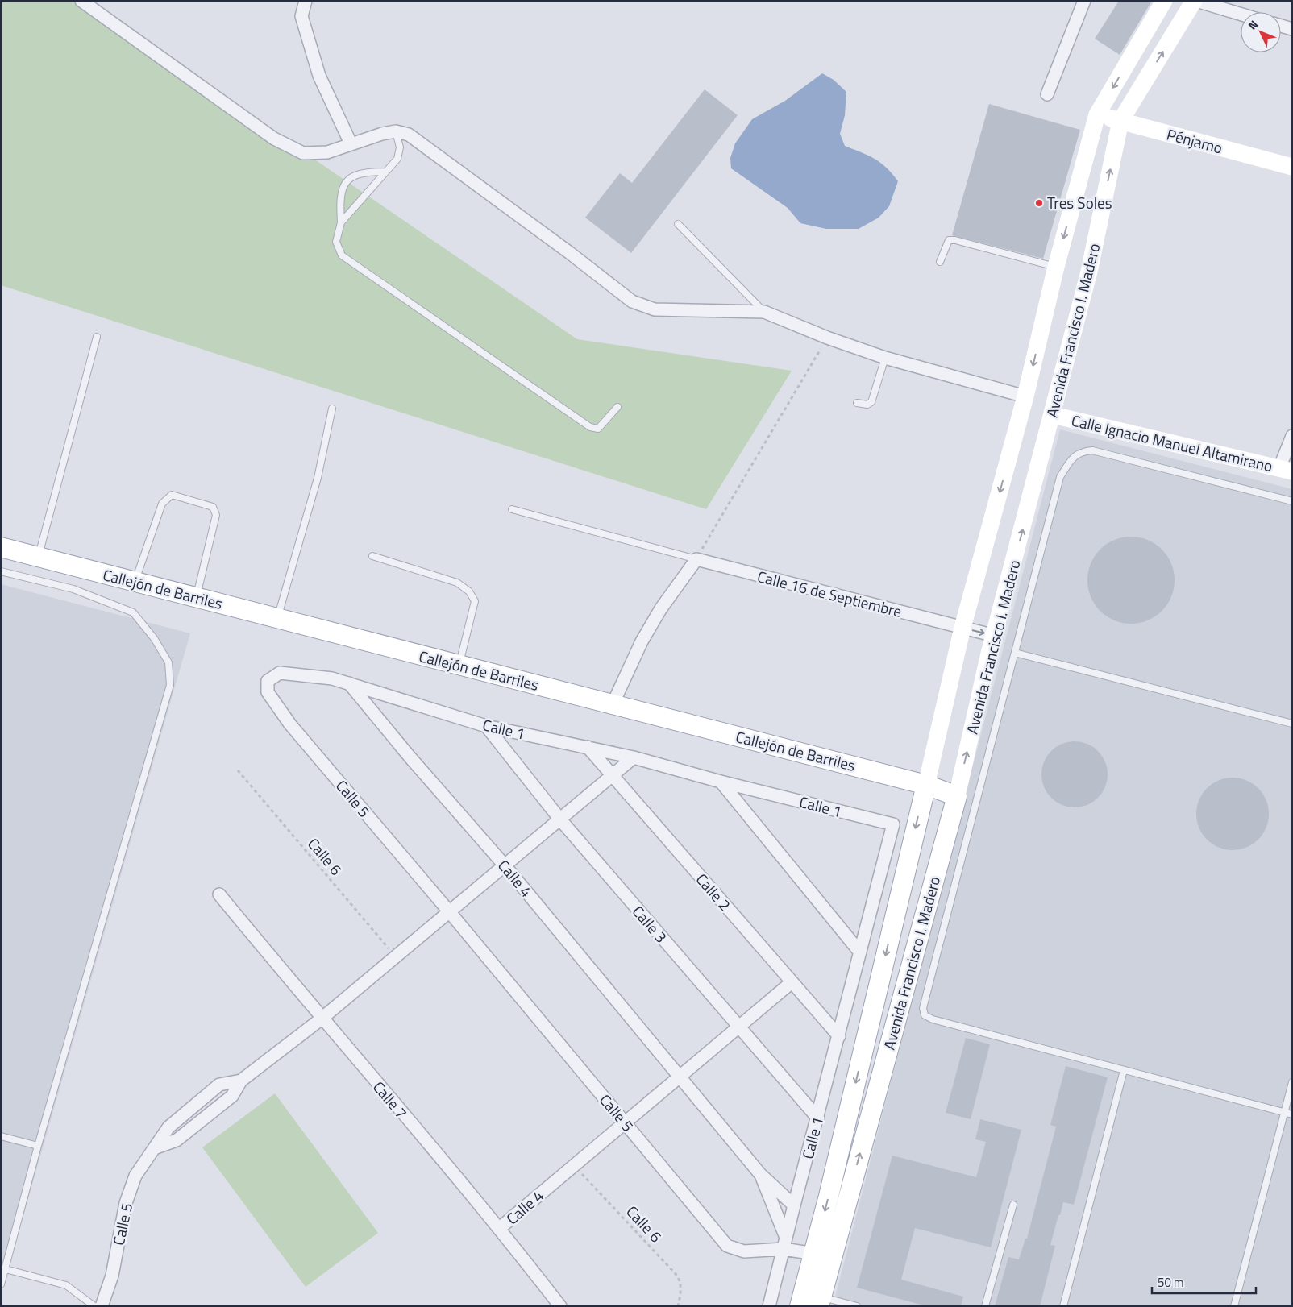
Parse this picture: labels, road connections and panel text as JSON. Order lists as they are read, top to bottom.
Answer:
{
  "streets": {
    "main road": [
      "Pénjamo",
      "Avenida Francisco I. Madero",
      "Calle Ignacio Manuel Altamirano",
      "Callejón de Barriles"
    ],
    "street": [
      "Calle 16 de Septiembre",
      "Calle 1",
      "Calle 5",
      "Calle 4",
      "Calle 2",
      "Calle 3",
      "Calle 7"
    ],
    "path": ["Calle 6"]
  },
  "crossings": [
    ["Pénjamo", "Avenida Francisco I. Madero"],
    ["Avenida Francisco I. Madero", "Calle Ignacio Manuel Altamirano"],
    ["Avenida Francisco I. Madero", "Callejón de Barriles"],
    ["Avenida Francisco I. Madero", "Calle 16 de Septiembre"],
    ["Avenida Francisco I. Madero", "Calle 5"],
    ["Calle 1", "Calle 5"],
    ["Calle 1", "Calle 4"],
    ["Calle 1", "Calle 2"],
    ["Calle 1", "Calle 3"],
    ["Calle 5", "Calle 6"],
    ["Calle 5", "Calle 4"],
    ["Calle 5", "Calle 2"],
    ["Calle 5", "Calle 3"],
    ["Calle 5", "Calle 7"],
    ["Calle 6", "Calle 4"],
    ["Calle 4", "Calle 2"],
    ["Calle 4", "Calle 3"],
    ["Calle 4", "Calle 7"]
  ],
  "places": ["Tres Soles"],
  "scale_bar": "50 m",
  "north": "top left"
}
